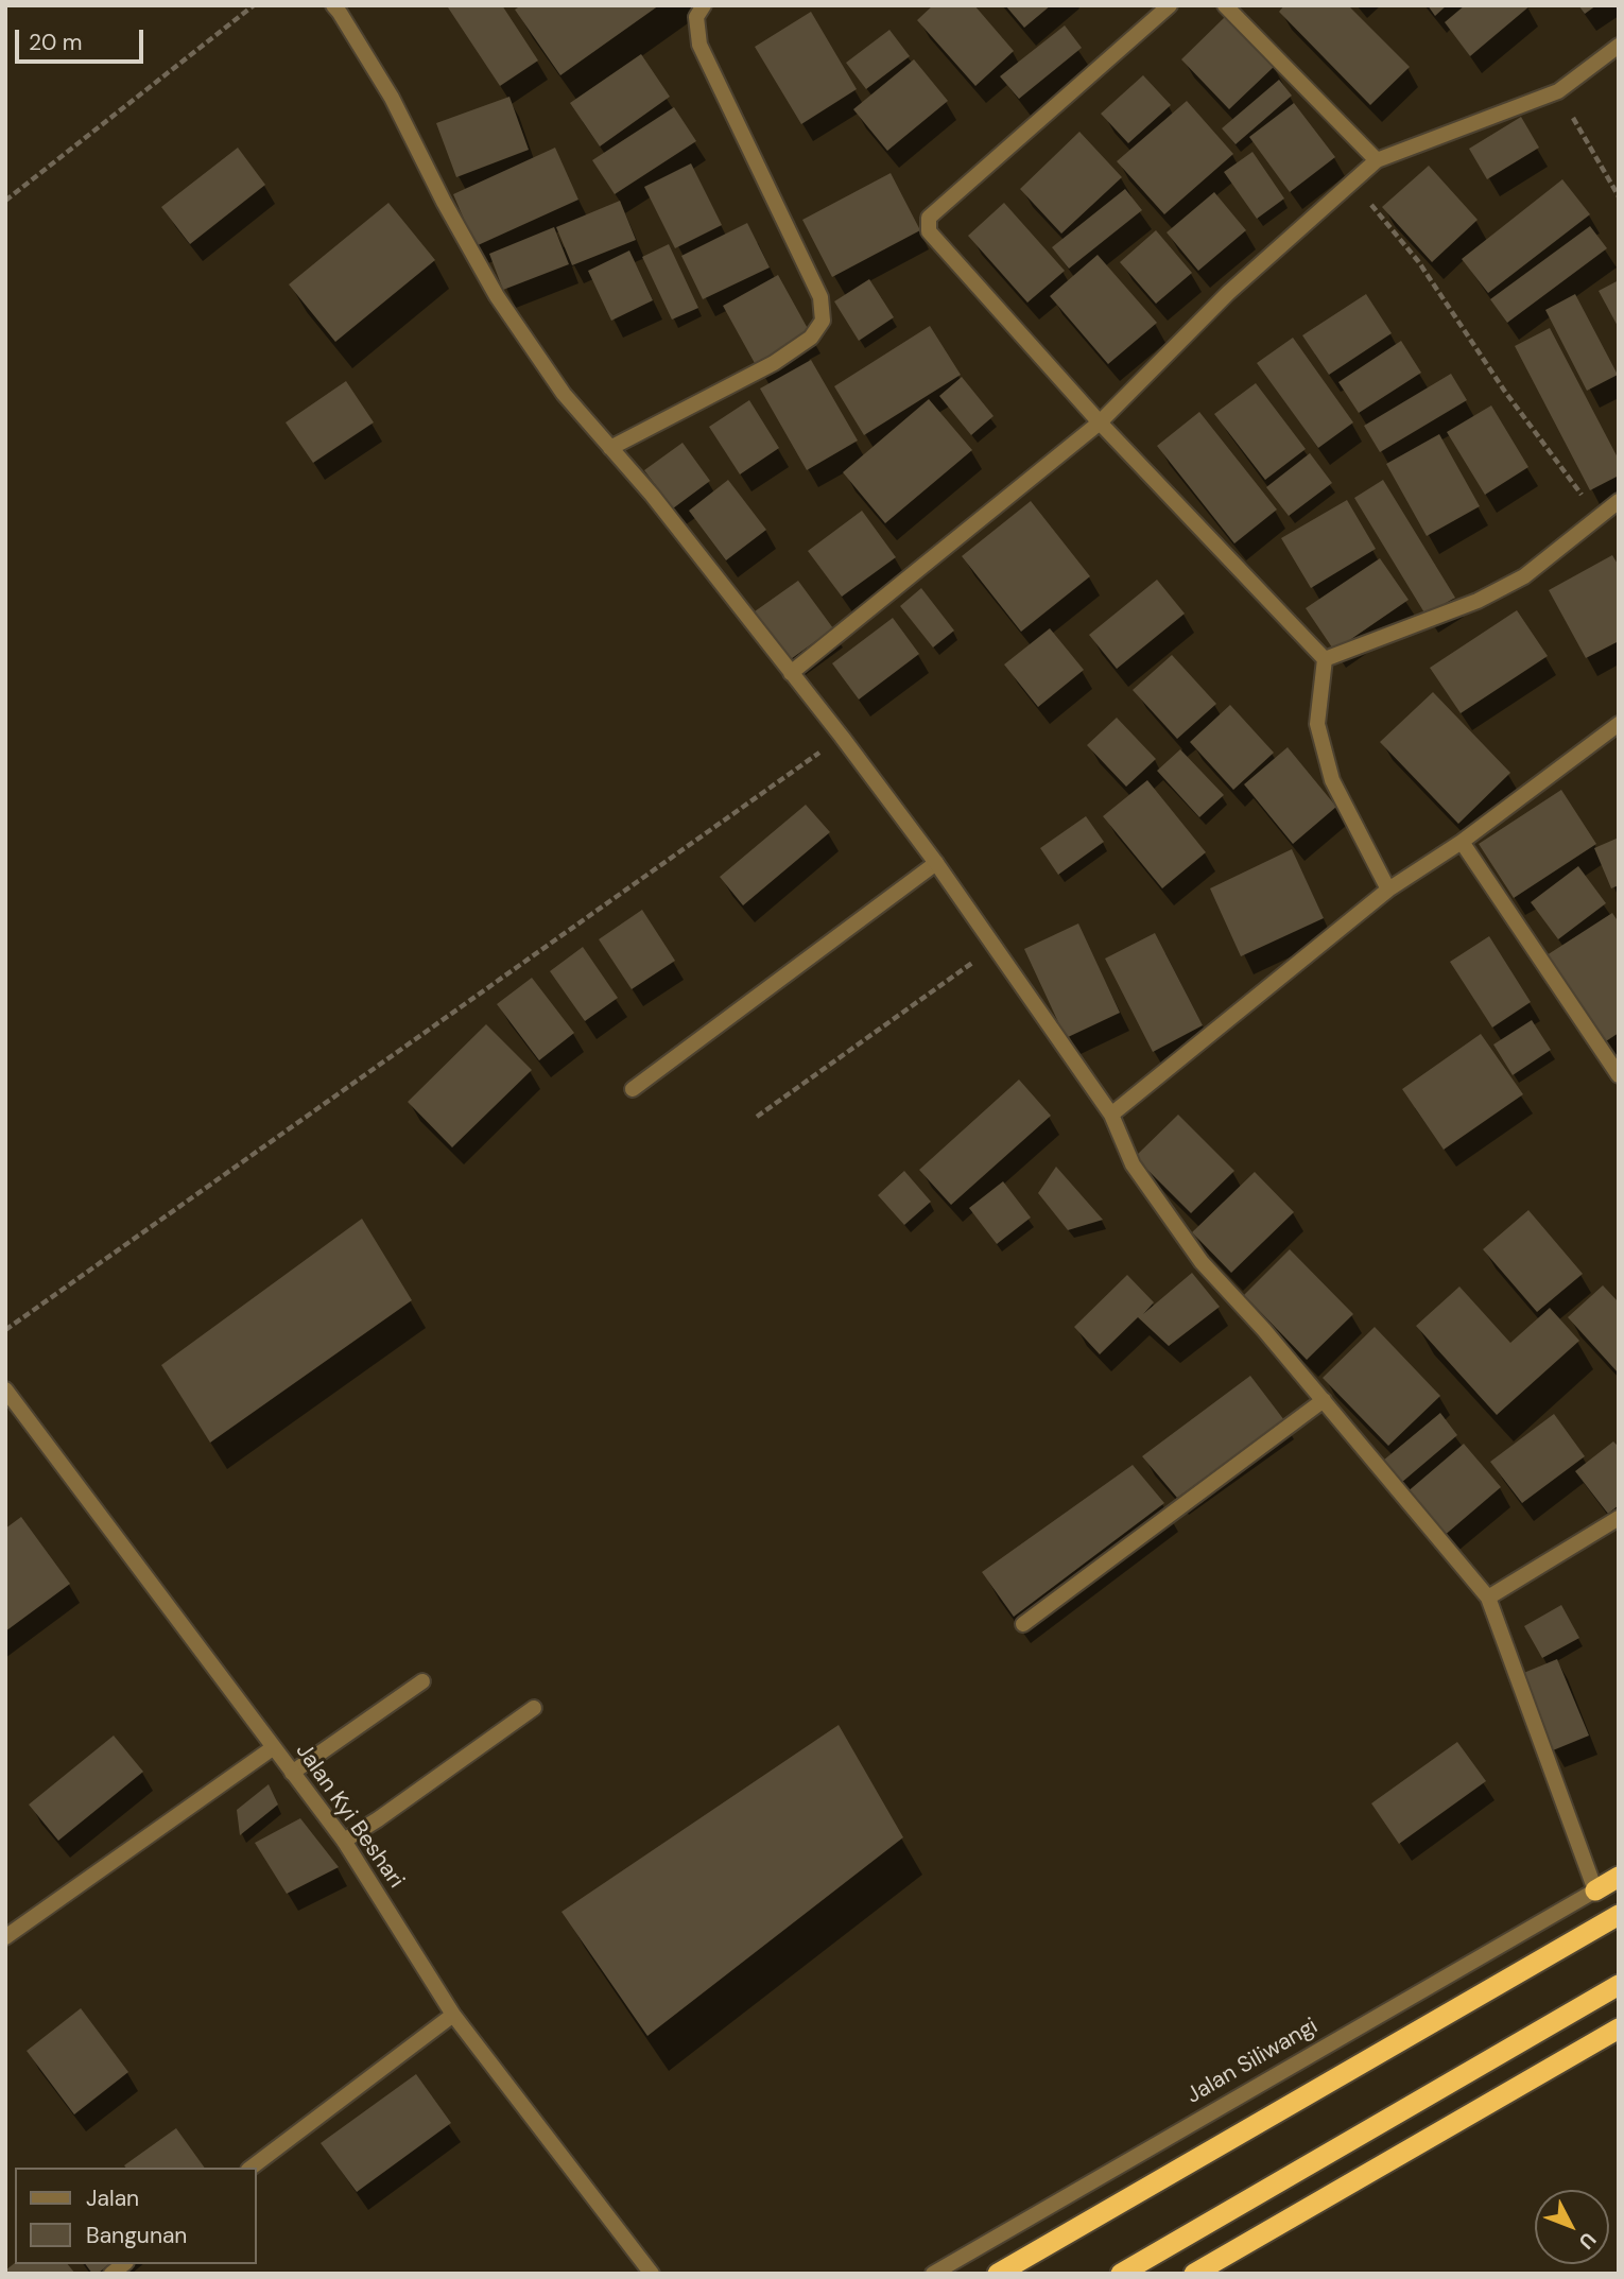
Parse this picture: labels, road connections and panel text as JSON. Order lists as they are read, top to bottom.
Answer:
{
  "streets": {
    "street": ["Jalan Kyi Beshari", "Jalan Siliwangi"]
  },
  "legend": ["Jalan", "Bangunan"],
  "scale_bar": "20 m",
  "north": "bottom right"
}
